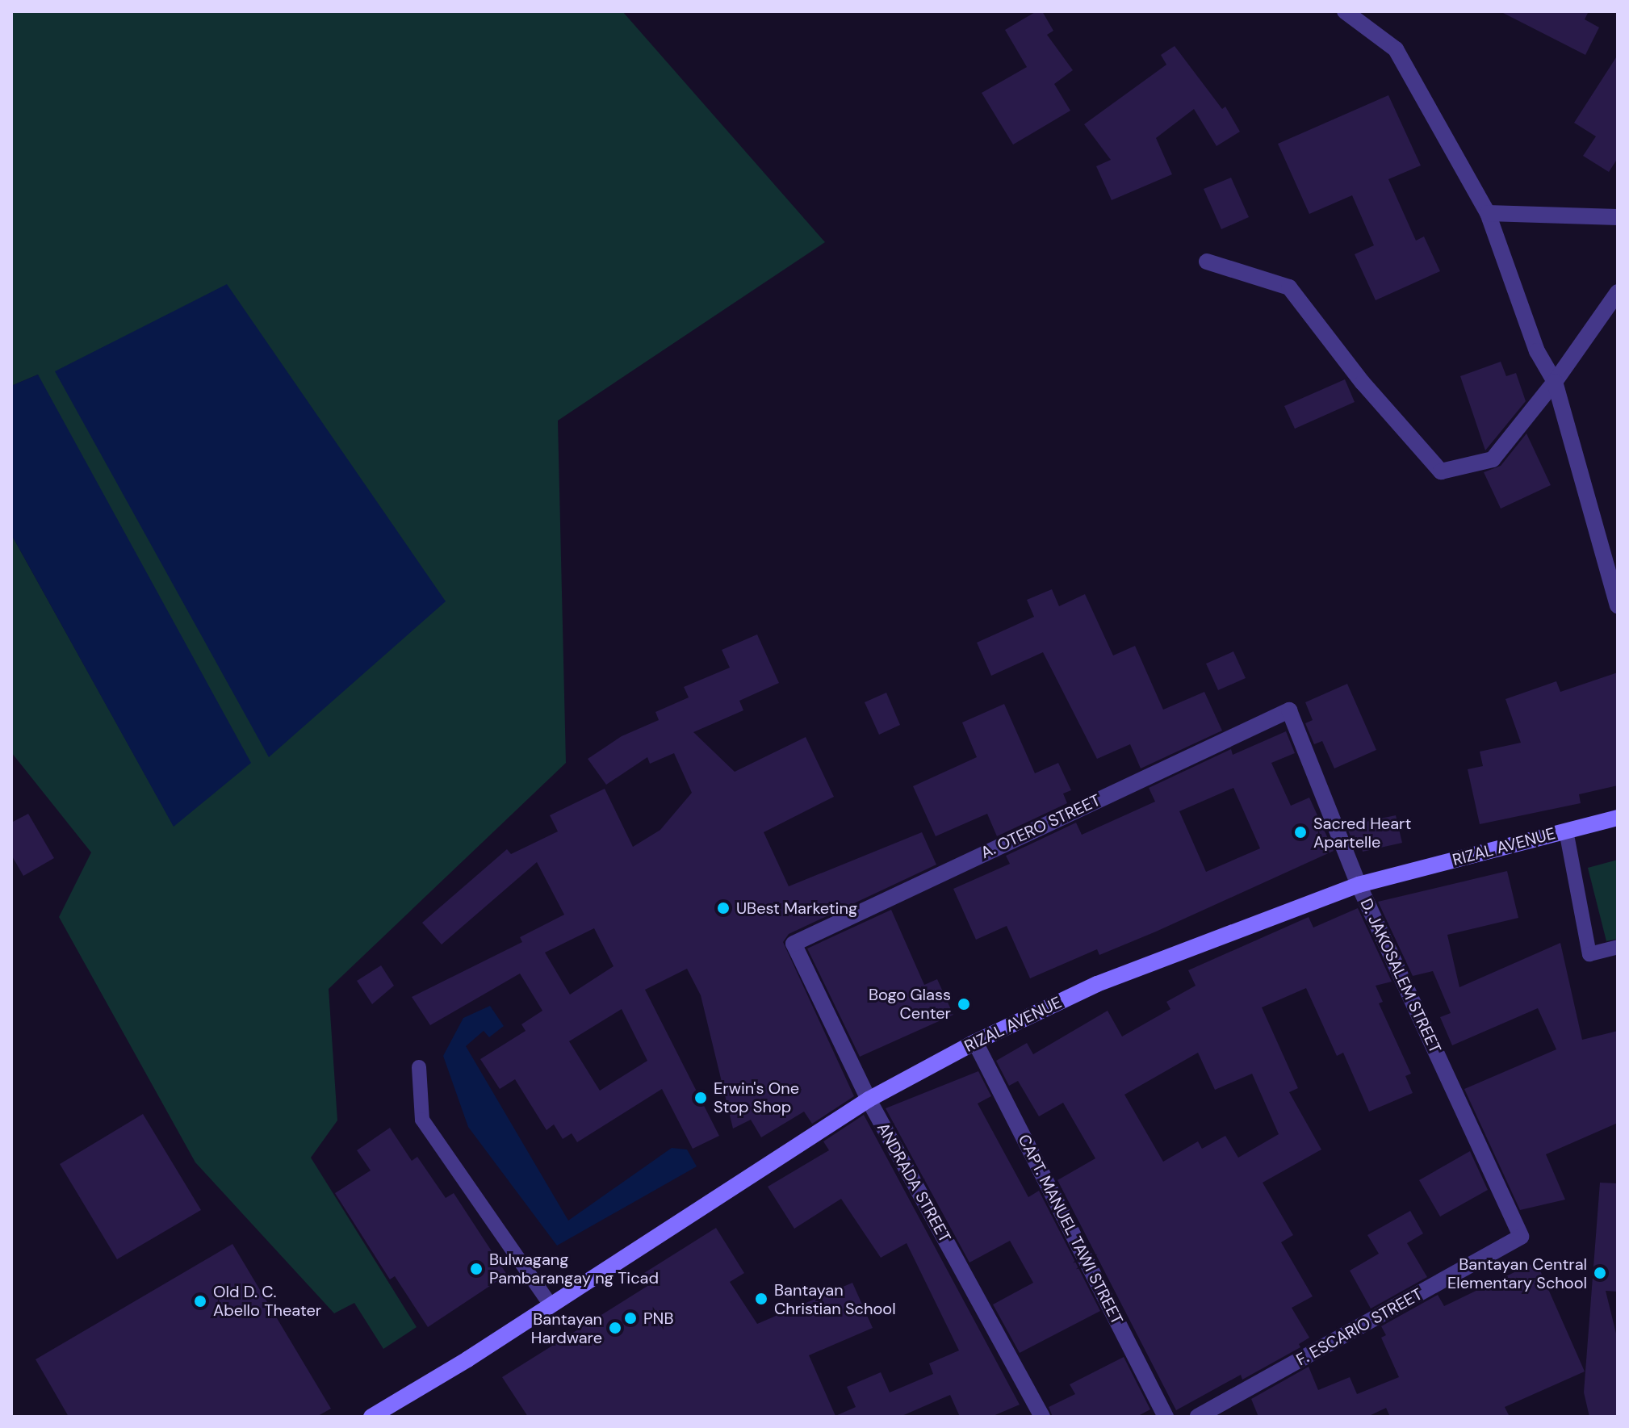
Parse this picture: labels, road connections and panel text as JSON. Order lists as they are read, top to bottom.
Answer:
{
  "streets": {
    "main road": ["RIZAL AVENUE"],
    "street": [
      "A. OTERO STREET",
      "D. JAKOSALEM STREET",
      "ANDRADA STREET",
      "CAPT. MANUEL TAWI STREET",
      "F. ESCARIO STREET"
    ]
  },
  "crossings": [
    ["A. OTERO STREET", "D. JAKOSALEM STREET"],
    ["A. OTERO STREET", "ANDRADA STREET"],
    ["RIZAL AVENUE", "D. JAKOSALEM STREET"],
    ["RIZAL AVENUE", "ANDRADA STREET"],
    ["RIZAL AVENUE", "CAPT. MANUEL TAWI STREET"],
    ["D. JAKOSALEM STREET", "F. ESCARIO STREET"]
  ],
  "places": [
    "Sacred Heart Apartelle",
    "UBest Marketing",
    "Bogo Glass Center",
    "Erwin's One Stop Shop",
    "Bulwagang Pambarangay ng Ticad",
    "Bantayan Central Elementary School",
    "Bantayan Christian School",
    "Old D. C. Abello Theater",
    "PNB",
    "Bantayan Hardware"
  ]
}
